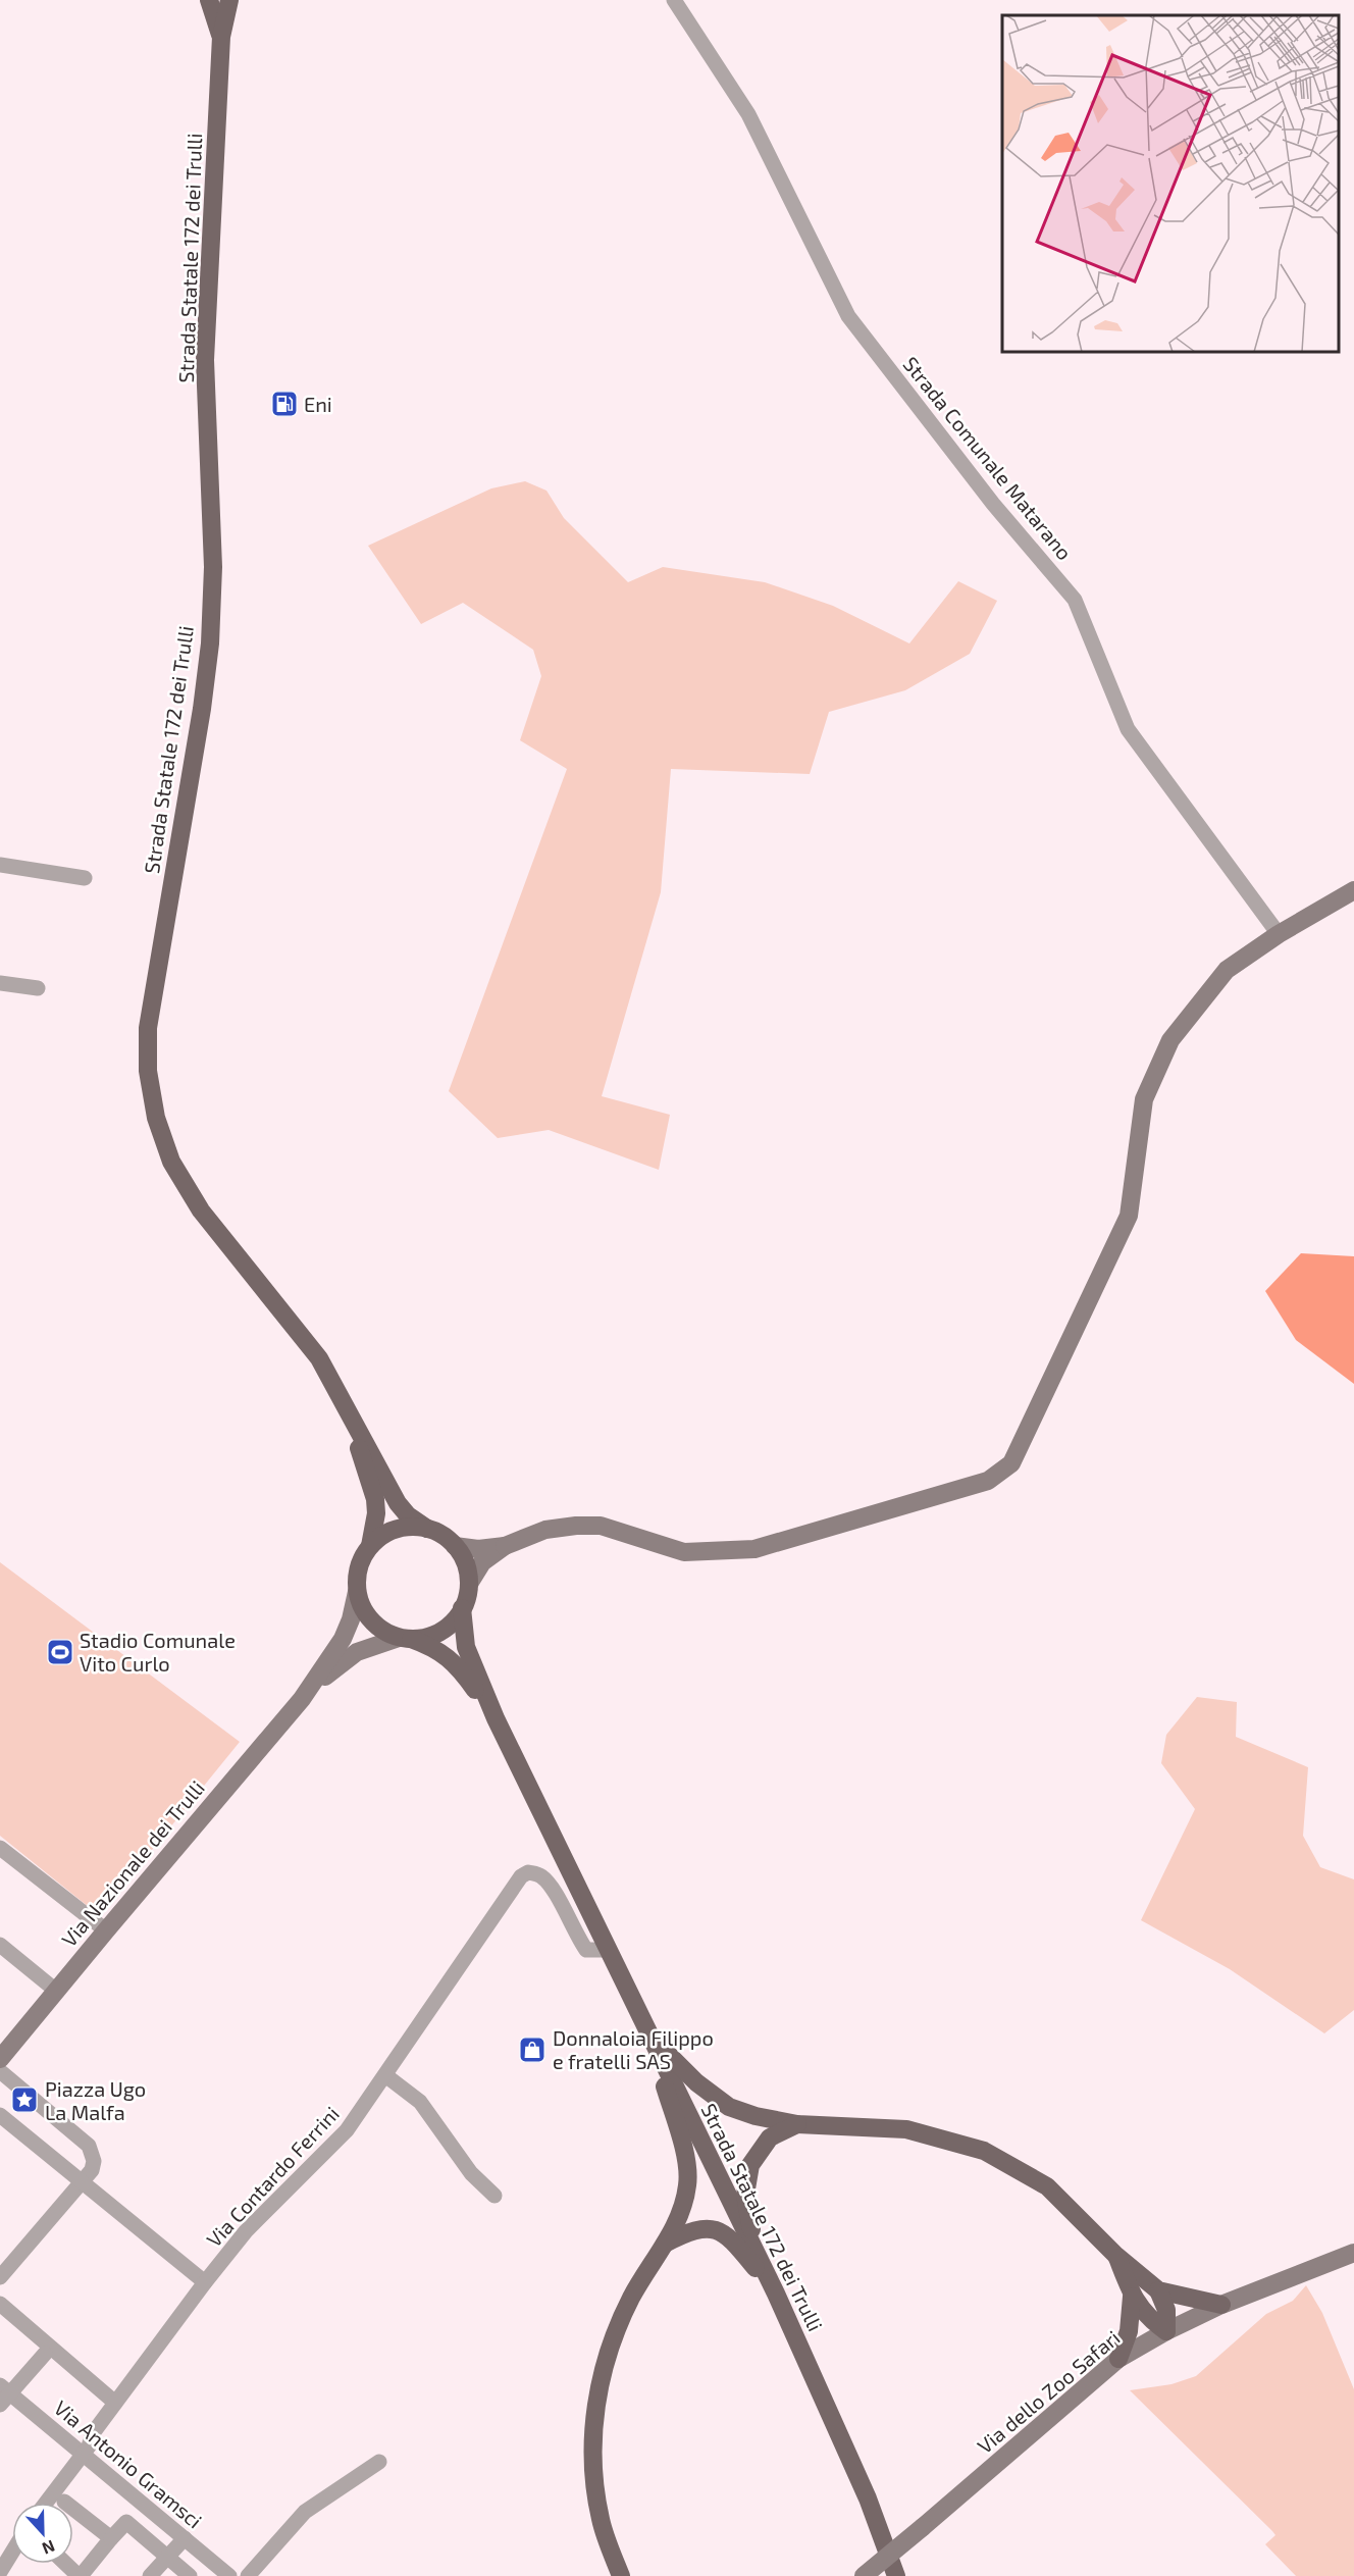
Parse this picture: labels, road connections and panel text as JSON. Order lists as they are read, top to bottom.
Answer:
{
  "streets": {
    "main road": ["Strada Statale 172 dei Trulli"],
    "street": [
      "Strada Comunale Matarano",
      "Via Nazionale dei Trulli",
      "Via Contardo Ferrini",
      "Via dello Zoo Safari",
      "Via Antonio Gramsci"
    ]
  },
  "crossings": [
    ["Strada Statale 172 dei Trulli", "Via Nazionale dei Trulli"],
    ["Strada Statale 172 dei Trulli", "Via Contardo Ferrini"],
    ["Via Contardo Ferrini", "Via Antonio Gramsci"]
  ],
  "places": {
    "fuel station": ["Eni"],
    "sports": ["Stadio Comunale Vito Curlo"],
    "shop": ["Donnaloia Filippo e fratelli SAS"],
    "place": ["Piazza Ugo La Malfa"]
  },
  "north": "bottom"
}
